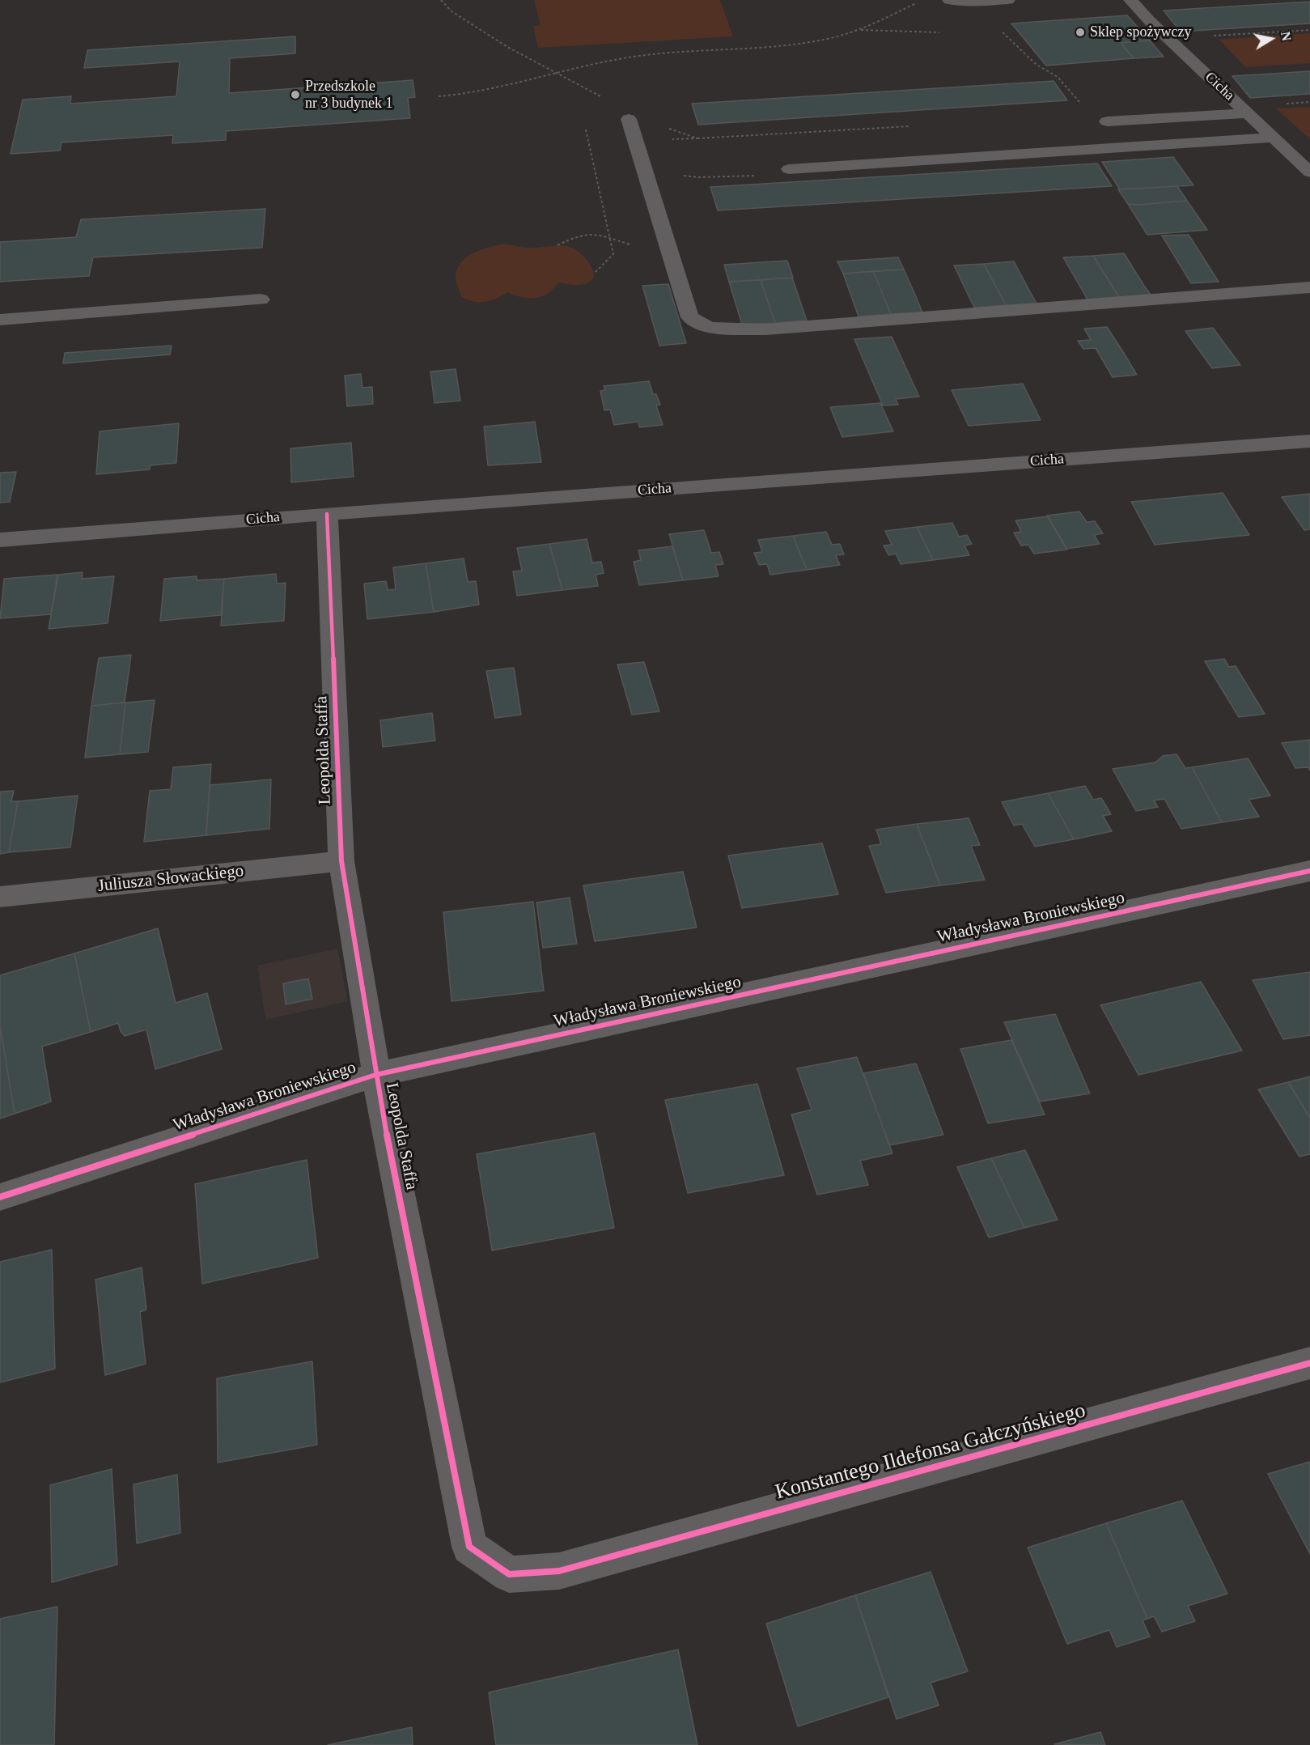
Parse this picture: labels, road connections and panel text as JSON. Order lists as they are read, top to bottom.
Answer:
{
  "streets": {
    "street": [
      "Cicha",
      "Leopolda Staffa",
      "Juliusza Słowackiego",
      "Władysława Broniewskiego",
      "Konstantego Ildefonsa Gałczyńskiego"
    ]
  },
  "crossings": [
    ["Cicha", "Leopolda Staffa"],
    ["Leopolda Staffa", "Juliusza Słowackiego"],
    ["Leopolda Staffa", "Władysława Broniewskiego"],
    ["Leopolda Staffa", "Konstantego Ildefonsa Gałczyńskiego"]
  ],
  "places": ["Sklep spożywczy", "Przedszkole nr 3 budynek 1"],
  "north": "right"
}
